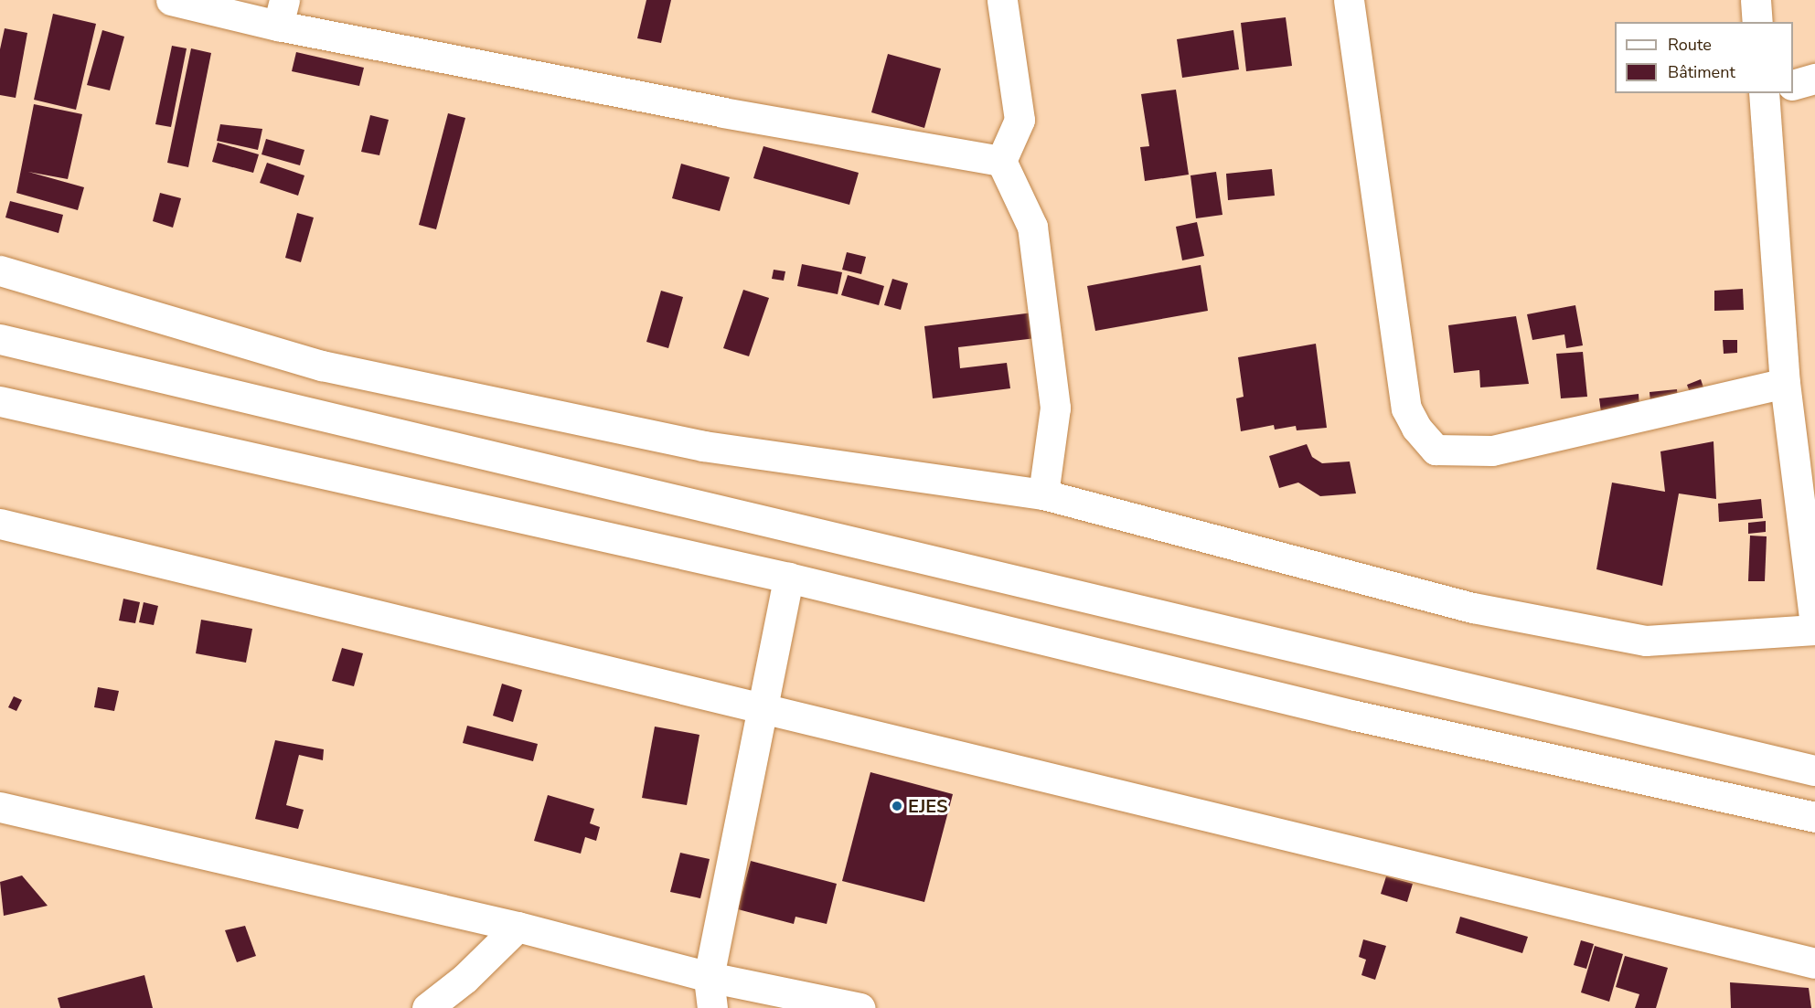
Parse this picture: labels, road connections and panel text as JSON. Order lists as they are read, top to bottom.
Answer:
{
  "places": ["EJES"],
  "legend": ["Route", "Bâtiment"]
}
